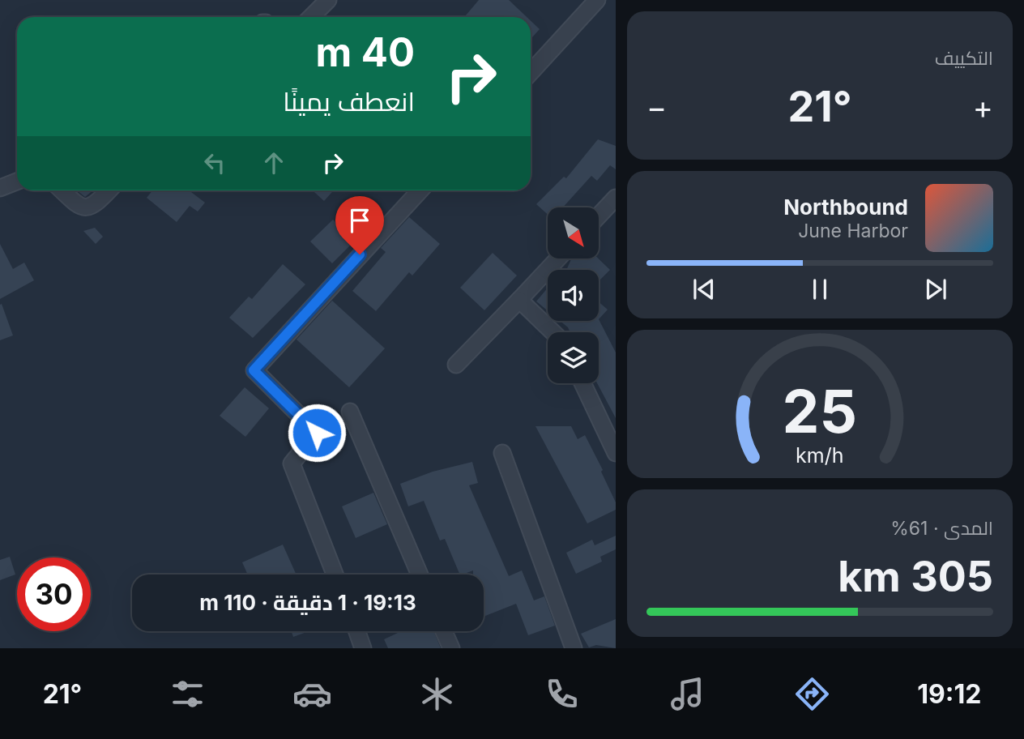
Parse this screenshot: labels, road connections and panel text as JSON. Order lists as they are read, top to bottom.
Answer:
{
  "north": "bottom right",
  "page": {
    "tile": [
      "التكييف",
      ["المدى · 61%", "305 km"]
    ],
    "turn": ["40 m", "انعطف يمينًا"],
    "heat": ["−", "21°", "+"],
    "song": ["Northbound", "June Harbor"],
    "limit": "30",
    "trip": "19:13 · 1 دقيقة · 110 m",
    "tabs": ["19:12", "21°"],
    "gauge": ["25", "km/h"]
  }
}
